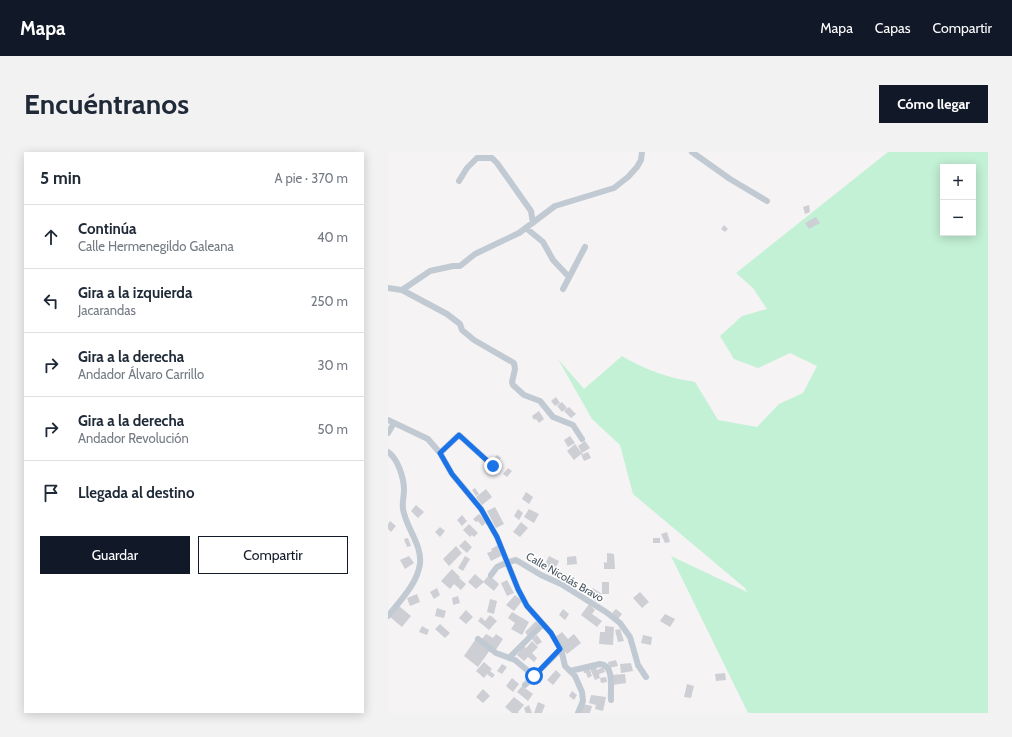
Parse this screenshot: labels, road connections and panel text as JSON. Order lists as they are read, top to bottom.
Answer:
{
  "streets": {
    "street": ["Calle Nicolás Bravo"]
  },
  "page": {
    "header": "Mapa",
    "nav": ["Mapa", "Capas", "Compartir"],
    "buttons": [
      "Cómo llegar",
      ["Guardar", "Compartir"]
    ],
    "title": "Encuéntranos",
    "heading": ["5 min", "A pie · 370 m"],
    "map_buttons": ["+", "−"],
    "list": [
      ["Continúa", "Calle Hermenegildo Galeana", "40 m"],
      ["Gira a la izquierda", "Jacarandas", "250 m"],
      ["Gira a la derecha", "Andador Álvaro Carrillo", "30 m"],
      ["Gira a la derecha", "Andador Revolución", "50 m"],
      "Llegada al destino"
    ]
  }
}
